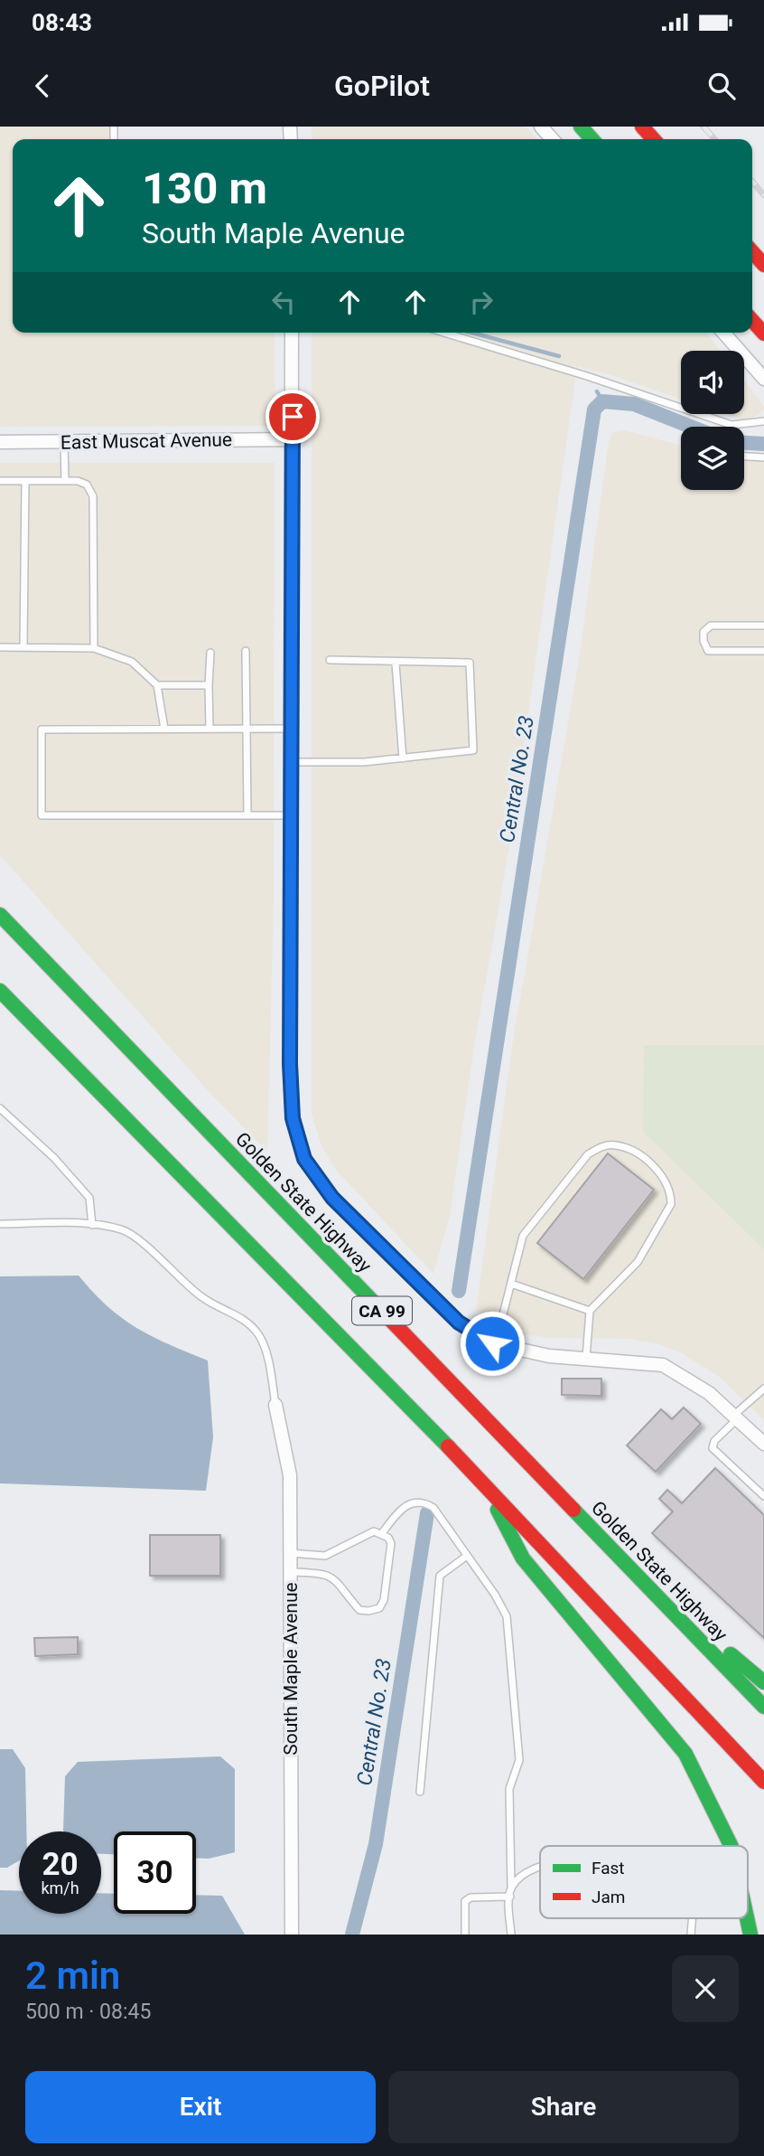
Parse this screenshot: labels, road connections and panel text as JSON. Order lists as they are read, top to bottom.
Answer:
{
  "streets": {
    "main road": ["Golden State Highway", "CA 99"],
    "street": ["East Muscat Avenue", "South Maple Avenue"]
  },
  "water": ["Central No. 23"],
  "legend": ["Fast", "Jam"],
  "page": {
    "status": "08:43",
    "header": "GoPilot",
    "turn": ["130 m", "South Maple Avenue"],
    "speed": "20 km/h",
    "limit": "30",
    "heading": ["2 min", "500 m · 08:45"],
    "buttons": ["Exit", "Share"]
  }
}
